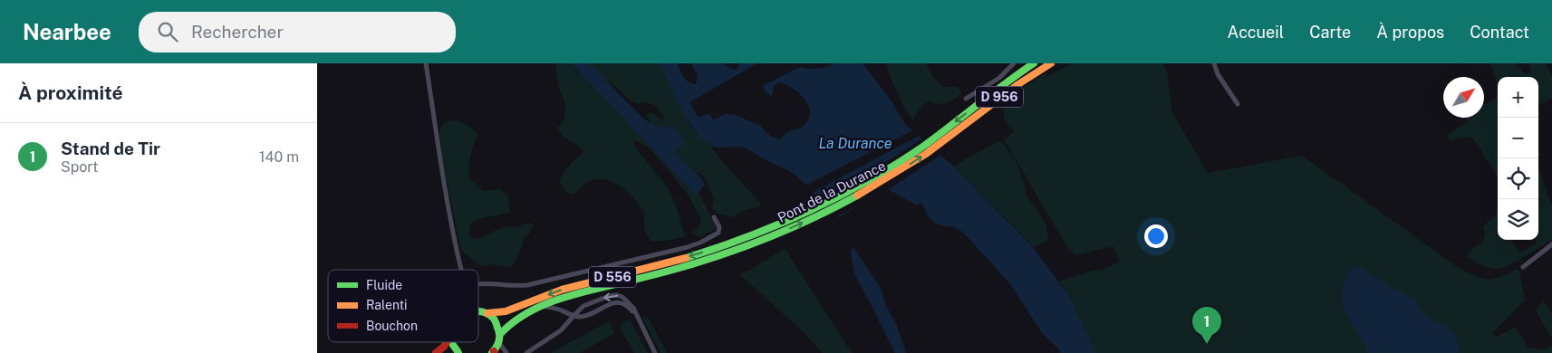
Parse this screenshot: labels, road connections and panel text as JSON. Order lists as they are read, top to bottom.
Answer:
{
  "streets": {
    "main road": ["D 956", "Pont de la Durance", "D 556"]
  },
  "crossings": [
    ["Pont de la Durance", "D 556"]
  ],
  "water": ["La Durance"],
  "legend": ["Fluide", "Ralenti", "Bouchon"],
  "north": "top right",
  "page": {
    "header": "Nearbee",
    "search": "Rechercher",
    "nav": [
      "Accueil",
      "Carte",
      "À propos",
      "Contact"
    ],
    "heading": "À proximité",
    "map_buttons": ["+", "−"],
    "list": [
      {
        "mark": "1",
        "name": "Stand de Tir",
        "note": "Sport",
        "value": "140 m"
      }
    ],
    "pins": "1"
  }
}
